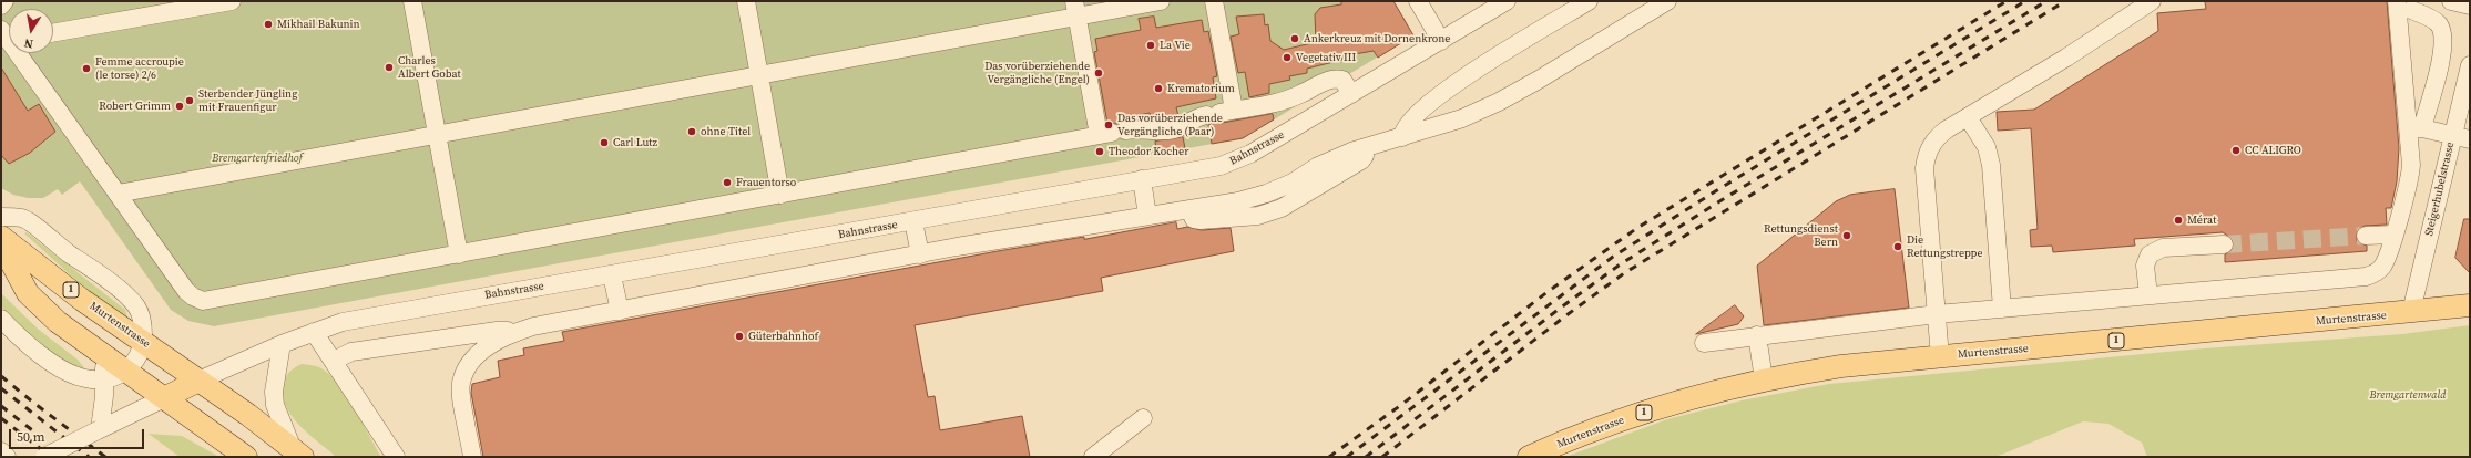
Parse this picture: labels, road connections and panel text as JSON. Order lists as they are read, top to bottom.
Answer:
{
  "streets": {
    "main road": ["1", "Murtenstrasse"],
    "street": ["Bahnstrasse", "Steigerhubelstrasse"]
  },
  "crossings": [
    ["Bahnstrasse", "Murtenstrasse"],
    ["Steigerhubelstrasse", "Murtenstrasse"]
  ],
  "parks": ["Bremgartenfriedhof", "Bremgartenwald"],
  "places": [
    "Mikhail Bakunin",
    "Ankerkreuz mit Dornenkrone",
    "La Vie",
    "Vegetativ III",
    "Charles Albert Gobat",
    "Femme accroupie (le torse) 2/6",
    "Das vorüberziehende Vergängliche (Engel)",
    "Krematorium",
    "Sterbender Jüngling mit Frauenfigur",
    "Robert Grimm",
    "Das vorüberziehende Vergängliche (Paar)",
    "ohne Titel",
    "Carl Lutz",
    "CC ALIGRO",
    "Theodor Kocher",
    "Frauentorso",
    "Mérat",
    "Rettungsdienst Bern",
    "Die Rettungstreppe",
    "Güterbahnhof"
  ],
  "scale_bar": "50 m",
  "north": "bottom"
}
